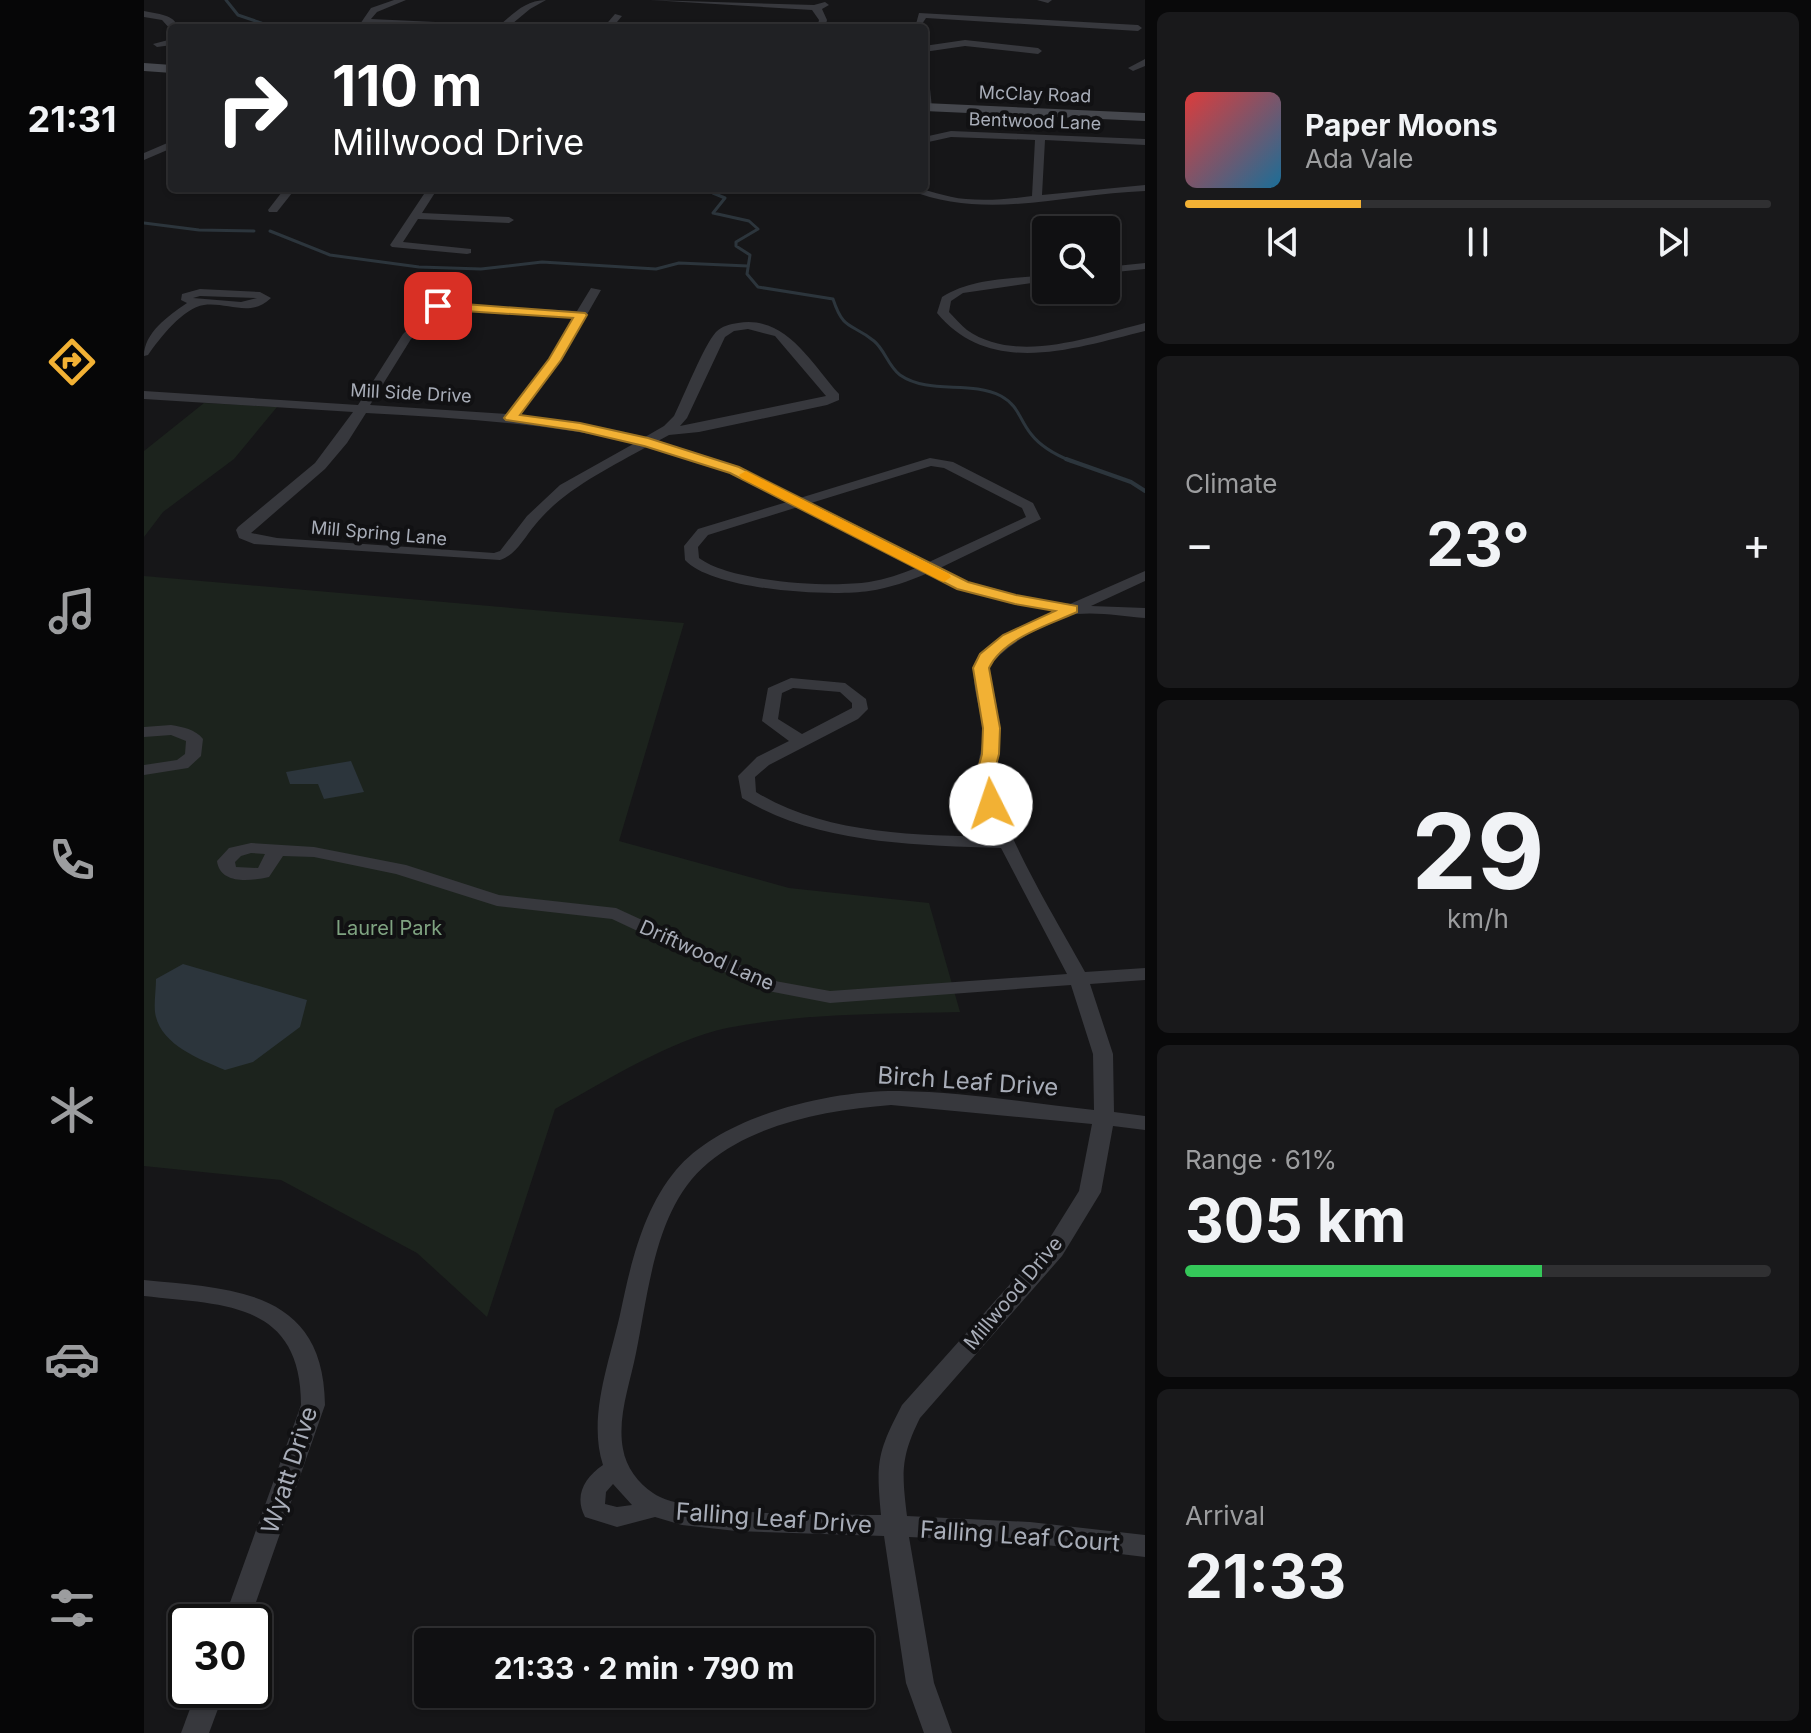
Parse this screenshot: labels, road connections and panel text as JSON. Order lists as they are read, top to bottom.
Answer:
{
  "streets": {
    "main road": ["McClay Road"],
    "street": [
      "Bentwood Lane",
      "Mill Side Drive",
      "Mill Spring Lane",
      "Driftwood Lane",
      "Birch Leaf Drive",
      "Millwood Drive",
      "Wyatt Drive",
      "Falling Leaf Drive",
      "Falling Leaf Court"
    ]
  },
  "crossings": [
    ["Mill Side Drive", "Mill Spring Lane"],
    ["Mill Side Drive", "Millwood Drive"],
    ["Driftwood Lane", "Millwood Drive"],
    ["Birch Leaf Drive", "Millwood Drive"],
    ["Birch Leaf Drive", "Falling Leaf Drive"],
    ["Millwood Drive", "Falling Leaf Drive"],
    ["Millwood Drive", "Falling Leaf Court"],
    ["Falling Leaf Drive", "Falling Leaf Court"]
  ],
  "parks": ["Laurel Park"],
  "page": {
    "tabs": "21:31",
    "turn": ["110 m", "Millwood Drive"],
    "song": ["Paper Moons", "Ada Vale"],
    "tile": [
      "Climate",
      ["29", "km/h"],
      ["Range · 61%", "305 km"],
      ["Arrival", "21:33"]
    ],
    "heat": ["−", "23°", "+"],
    "limit": "30",
    "trip": "21:33 · 2 min · 790 m"
  }
}
